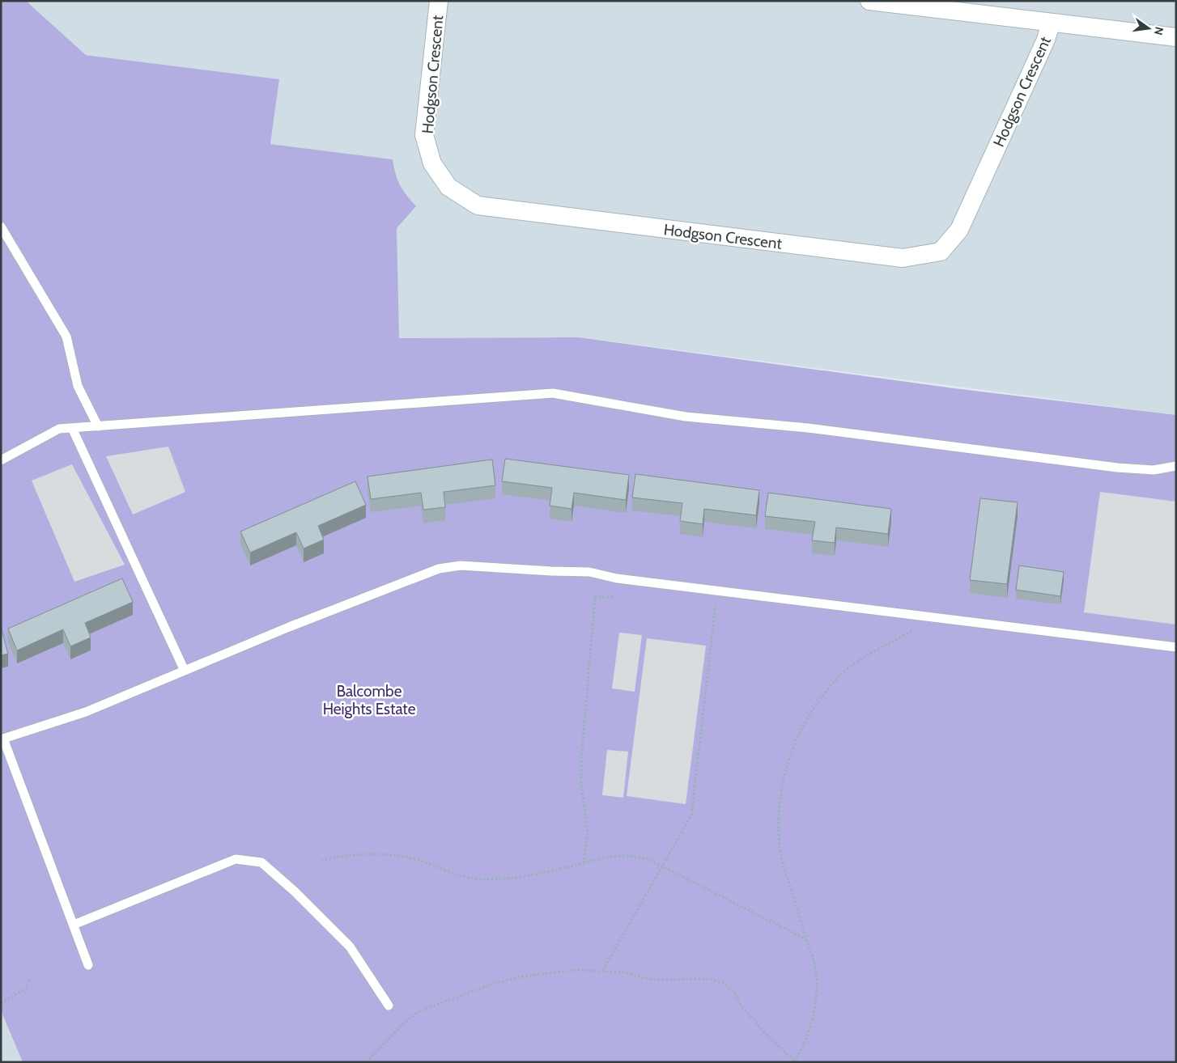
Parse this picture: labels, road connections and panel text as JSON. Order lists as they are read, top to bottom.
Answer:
{
  "streets": {
    "street": ["Hodgson Crescent"]
  },
  "parks": ["Balcombe Heights Estate"],
  "north": "right"
}
